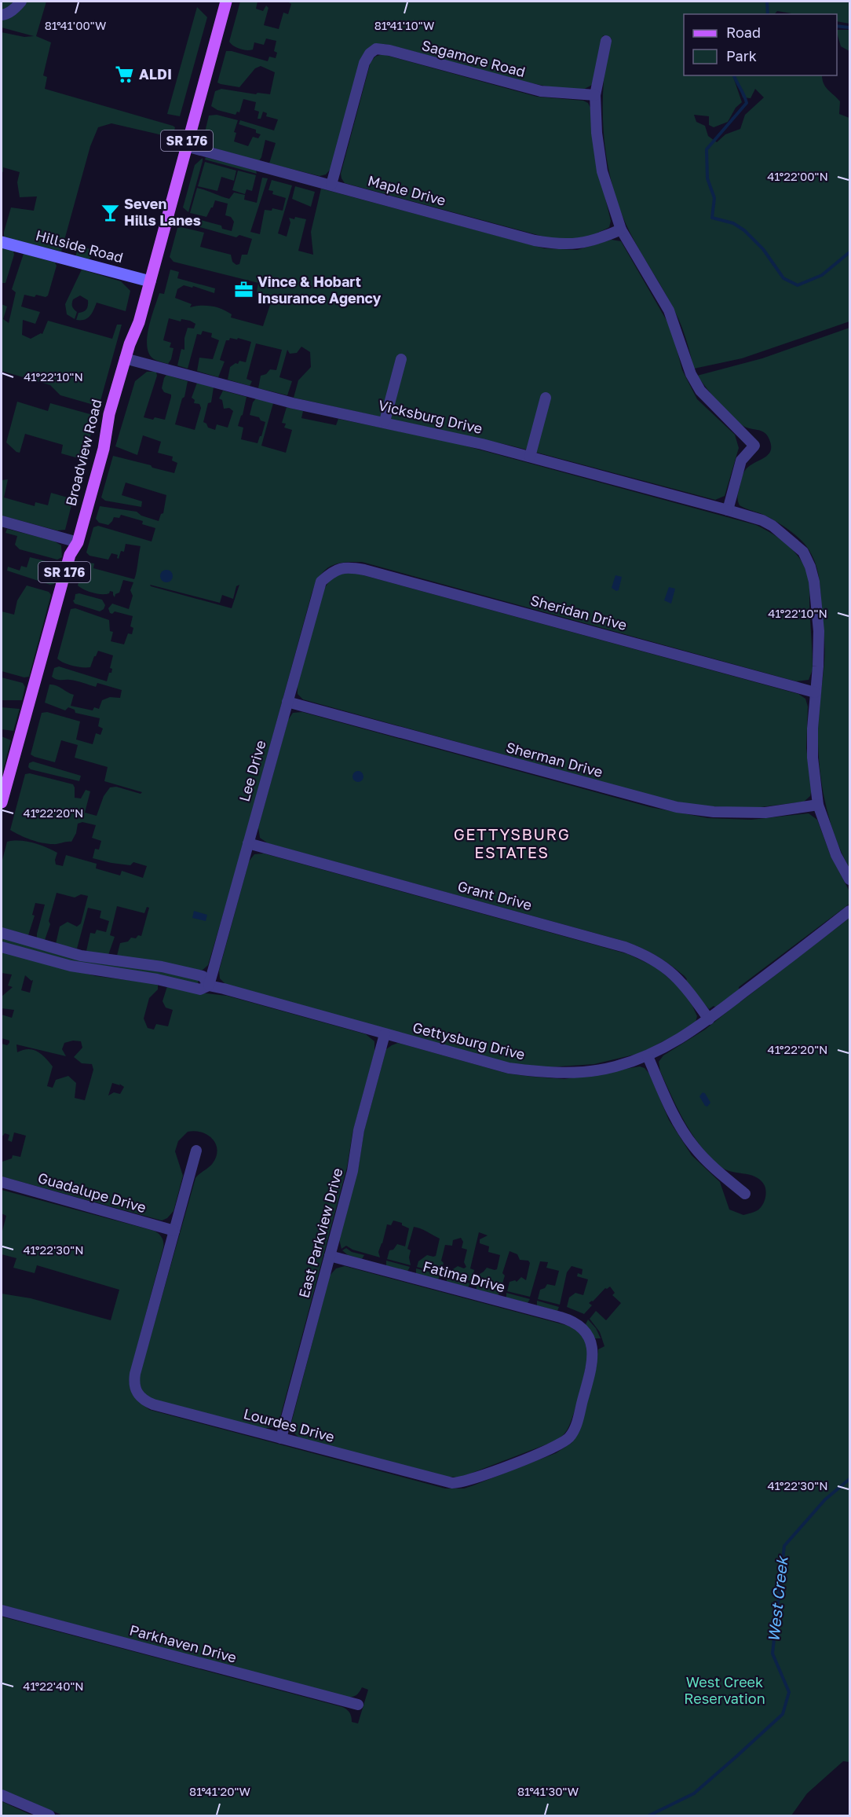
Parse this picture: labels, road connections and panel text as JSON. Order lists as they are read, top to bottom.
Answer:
{
  "streets": {
    "main road": ["SR 176", "Broadview Road"],
    "street": [
      "Sagamore Road",
      "Maple Drive",
      "Hillside Road",
      "Vicksburg Drive",
      "Sheridan Drive",
      "Sherman Drive",
      "Lee Drive",
      "Grant Drive",
      "Gettysburg Drive",
      "Guadalupe Drive",
      "East Parkview Drive",
      "Fatima Drive",
      "Lourdes Drive",
      "Parkhaven Drive"
    ]
  },
  "crossings": [
    ["Sagamore Road", "Maple Drive"],
    ["Maple Drive", "Broadview Road"],
    ["Hillside Road", "Broadview Road"],
    ["Vicksburg Drive", "Broadview Road"],
    ["Vicksburg Drive", "Sheridan Drive"],
    ["Vicksburg Drive", "Sherman Drive"],
    ["Sheridan Drive", "Lee Drive"],
    ["Sherman Drive", "Lee Drive"],
    ["Lee Drive", "Grant Drive"],
    ["Lee Drive", "Gettysburg Drive"],
    ["Grant Drive", "Gettysburg Drive"],
    ["Gettysburg Drive", "East Parkview Drive"],
    ["Guadalupe Drive", "Lourdes Drive"],
    ["East Parkview Drive", "Fatima Drive"],
    ["East Parkview Drive", "Lourdes Drive"],
    ["Fatima Drive", "Lourdes Drive"]
  ],
  "districts": ["GETTYSBURG ESTATES"],
  "water": ["West Creek"],
  "parks": ["West Creek Reservation"],
  "places": {
    "supermarket": ["ALDI"],
    "bar": ["Seven Hills Lanes"],
    "office": ["Vince & Hobart Insurance Agency"]
  },
  "legend": ["Road", "Park"],
  "coordinates": [
    "81°41'00\"W",
    "81°41'10\"W",
    "41°22'00\"N",
    "41°22'10\"N",
    "41°22'20\"N",
    "41°22'30\"N",
    "41°22'40\"N",
    "81°41'20\"W",
    "81°41'30\"W"
  ]
}
